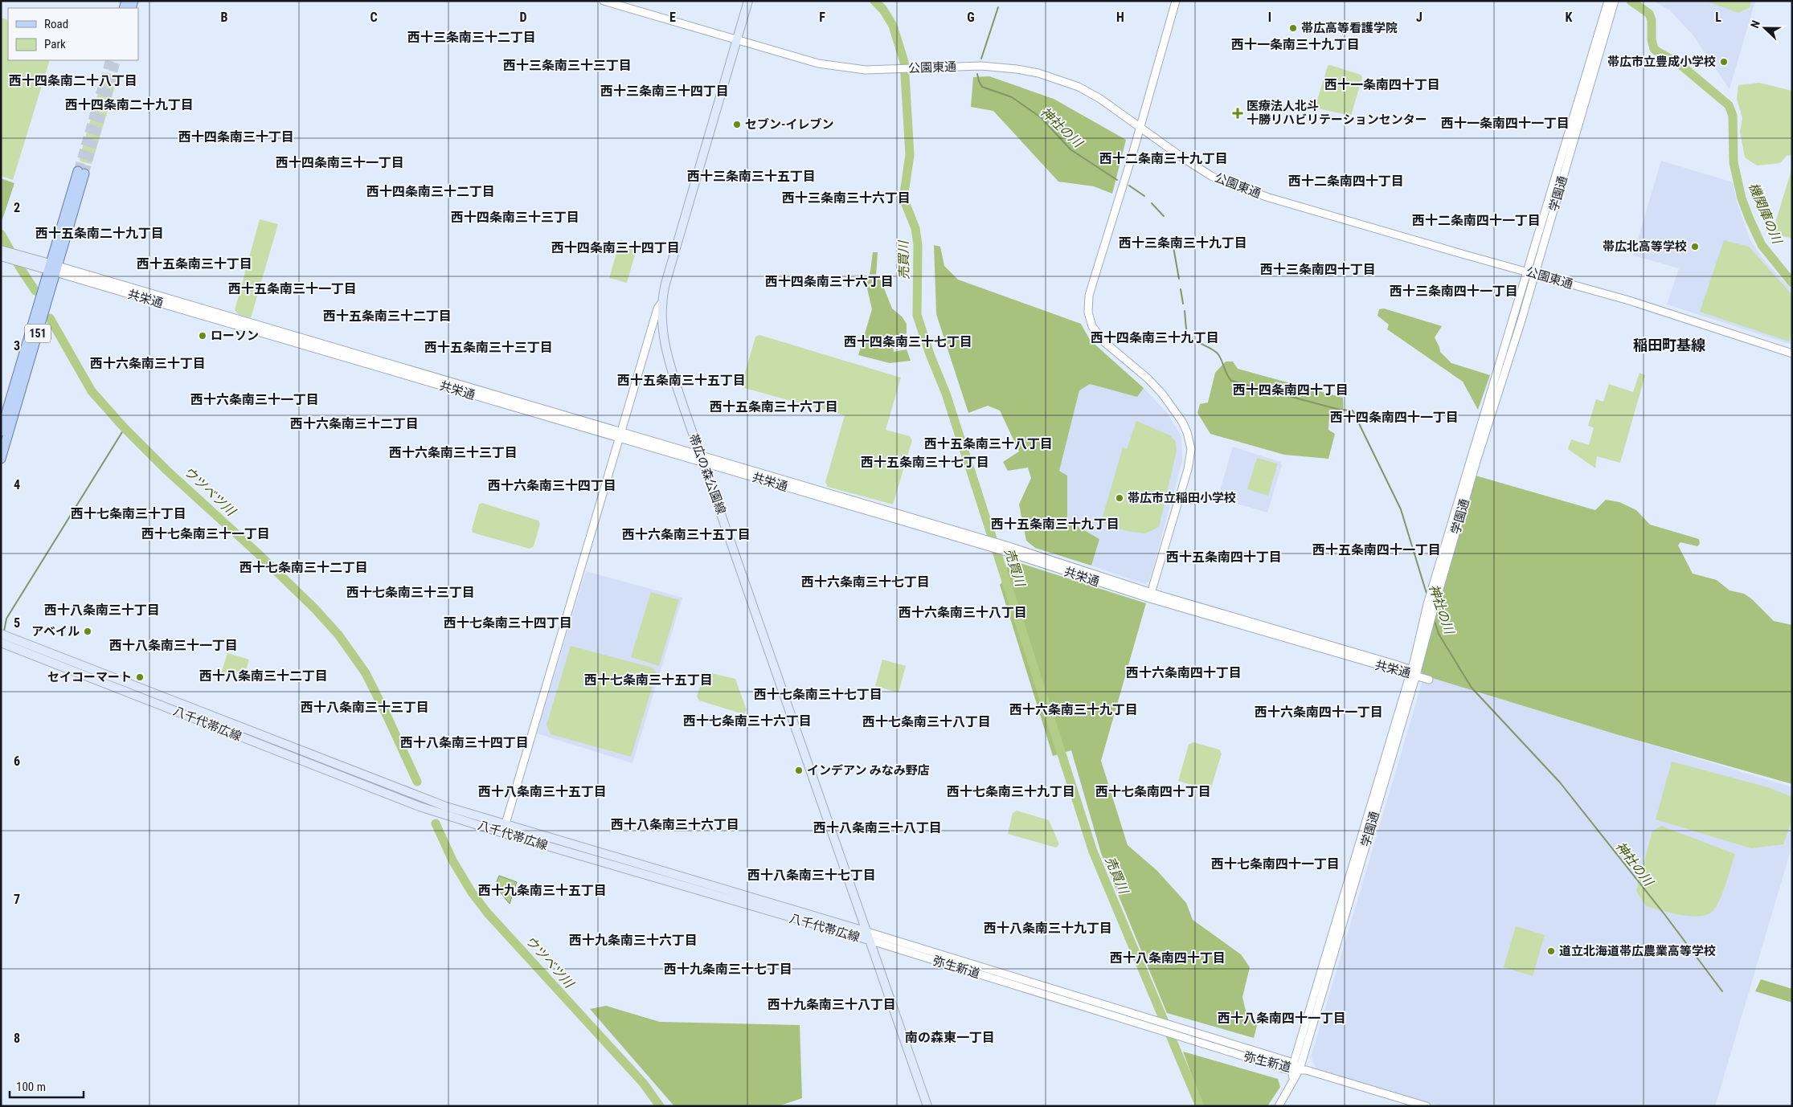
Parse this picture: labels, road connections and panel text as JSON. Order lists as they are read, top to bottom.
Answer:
{
  "streets": {
    "main road": ["151", "帯広の森公園線", "八千代帯広線"],
    "street": [
      "公園東通",
      "学園通",
      "共栄通",
      "弥生新道"
    ]
  },
  "crossings": [
    ["公園東通", "学園通"],
    ["公園東通", "帯広の森公園線"],
    ["学園通", "共栄通"],
    ["学園通", "弥生新道"],
    ["共栄通", "151"],
    ["共栄通", "帯広の森公園線"],
    ["帯広の森公園線", "八千代帯広線"],
    ["帯広の森公園線", "弥生新道"],
    ["八千代帯広線", "弥生新道"]
  ],
  "districts": [
    "西十三条南三十二丁目",
    "西十一条南三十九丁目",
    "西十三条南三十三丁目",
    "西十四条南二十八丁目",
    "西十一条南四十丁目",
    "西十三条南三十四丁目",
    "西十四条南二十九丁目",
    "西十一条南四十一丁目",
    "西十四条南三十丁目",
    "西十二条南三十九丁目",
    "西十四条南三十一丁目",
    "西十三条南三十五丁目",
    "西十二条南四十丁目",
    "西十四条南三十二丁目",
    "西十三条南三十六丁目",
    "西十四条南三十三丁目",
    "西十二条南四十一丁目",
    "西十五条南二十九丁目",
    "西十三条南三十九丁目",
    "西十四条南三十四丁目",
    "西十五条南三十丁目",
    "西十三条南四十丁目",
    "西十四条南三十六丁目",
    "西十五条南三十一丁目",
    "西十三条南四十一丁目",
    "西十五条南三十二丁目",
    "西十四条南三十九丁目",
    "西十四条南三十七丁目",
    "稲田町基線",
    "西十五条南三十三丁目",
    "西十六条南三十丁目",
    "西十五条南三十五丁目",
    "西十四条南四十丁目",
    "西十六条南三十一丁目",
    "西十五条南三十六丁目",
    "西十四条南四十一丁目",
    "西十六条南三十二丁目",
    "西十五条南三十八丁目",
    "西十六条南三十三丁目",
    "西十五条南三十七丁目",
    "西十六条南三十四丁目",
    "西十七条南三十丁目",
    "西十五条南三十九丁目",
    "西十七条南三十一丁目",
    "西十六条南三十五丁目",
    "西十五条南四十一丁目",
    "西十五条南四十丁目",
    "西十七条南三十二丁目",
    "西十六条南三十七丁目",
    "西十七条南三十三丁目",
    "西十八条南三十丁目",
    "西十六条南三十八丁目",
    "西十七条南三十四丁目",
    "西十八条南三十一丁目",
    "西十六条南四十丁目",
    "西十八条南三十二丁目",
    "西十七条南三十五丁目",
    "西十七条南三十七丁目",
    "西十八条南三十三丁目",
    "西十六条南三十九丁目",
    "西十六条南四十一丁目",
    "西十七条南三十六丁目",
    "西十七条南三十八丁目",
    "西十八条南三十四丁目",
    "西十八条南三十五丁目",
    "西十七条南三十九丁目",
    "西十七条南四十丁目",
    "西十八条南三十六丁目",
    "西十八条南三十八丁目",
    "西十七条南四十一丁目",
    "西十八条南三十七丁目",
    "西十九条南三十五丁目",
    "西十八条南三十九丁目",
    "西十九条南三十六丁目",
    "西十八条南四十丁目",
    "西十九条南三十七丁目",
    "西十九条南三十八丁目",
    "西十八条南四十一丁目",
    "南の森東一丁目"
  ],
  "water": [
    "神社の川",
    "機関庫の川",
    "売買川",
    "ウツベツ川"
  ],
  "places": {
    "other": [
      "帯広高等看護学院",
      "帯広市立豊成小学校",
      "セブン-イレブン",
      "帯広北高等学校",
      "ローソン",
      "帯広市立稲田小学校",
      "アベイル",
      "セイコーマート",
      "インデアン みなみ野店",
      "道立北海道帯広農業高等学校"
    ],
    "health": ["医療法人北斗 十勝リハビリテーションセンター"]
  },
  "legend": ["Road", "Park"],
  "scale_bar": "100 m",
  "north": "left",
  "grid": {
    "columns": [
      "B",
      "C",
      "D",
      "E",
      "F",
      "G",
      "H",
      "I",
      "J",
      "K",
      "L"
    ],
    "rows": [
      "2",
      "3",
      "4",
      "5",
      "6",
      "7",
      "8"
    ]
  }
}
